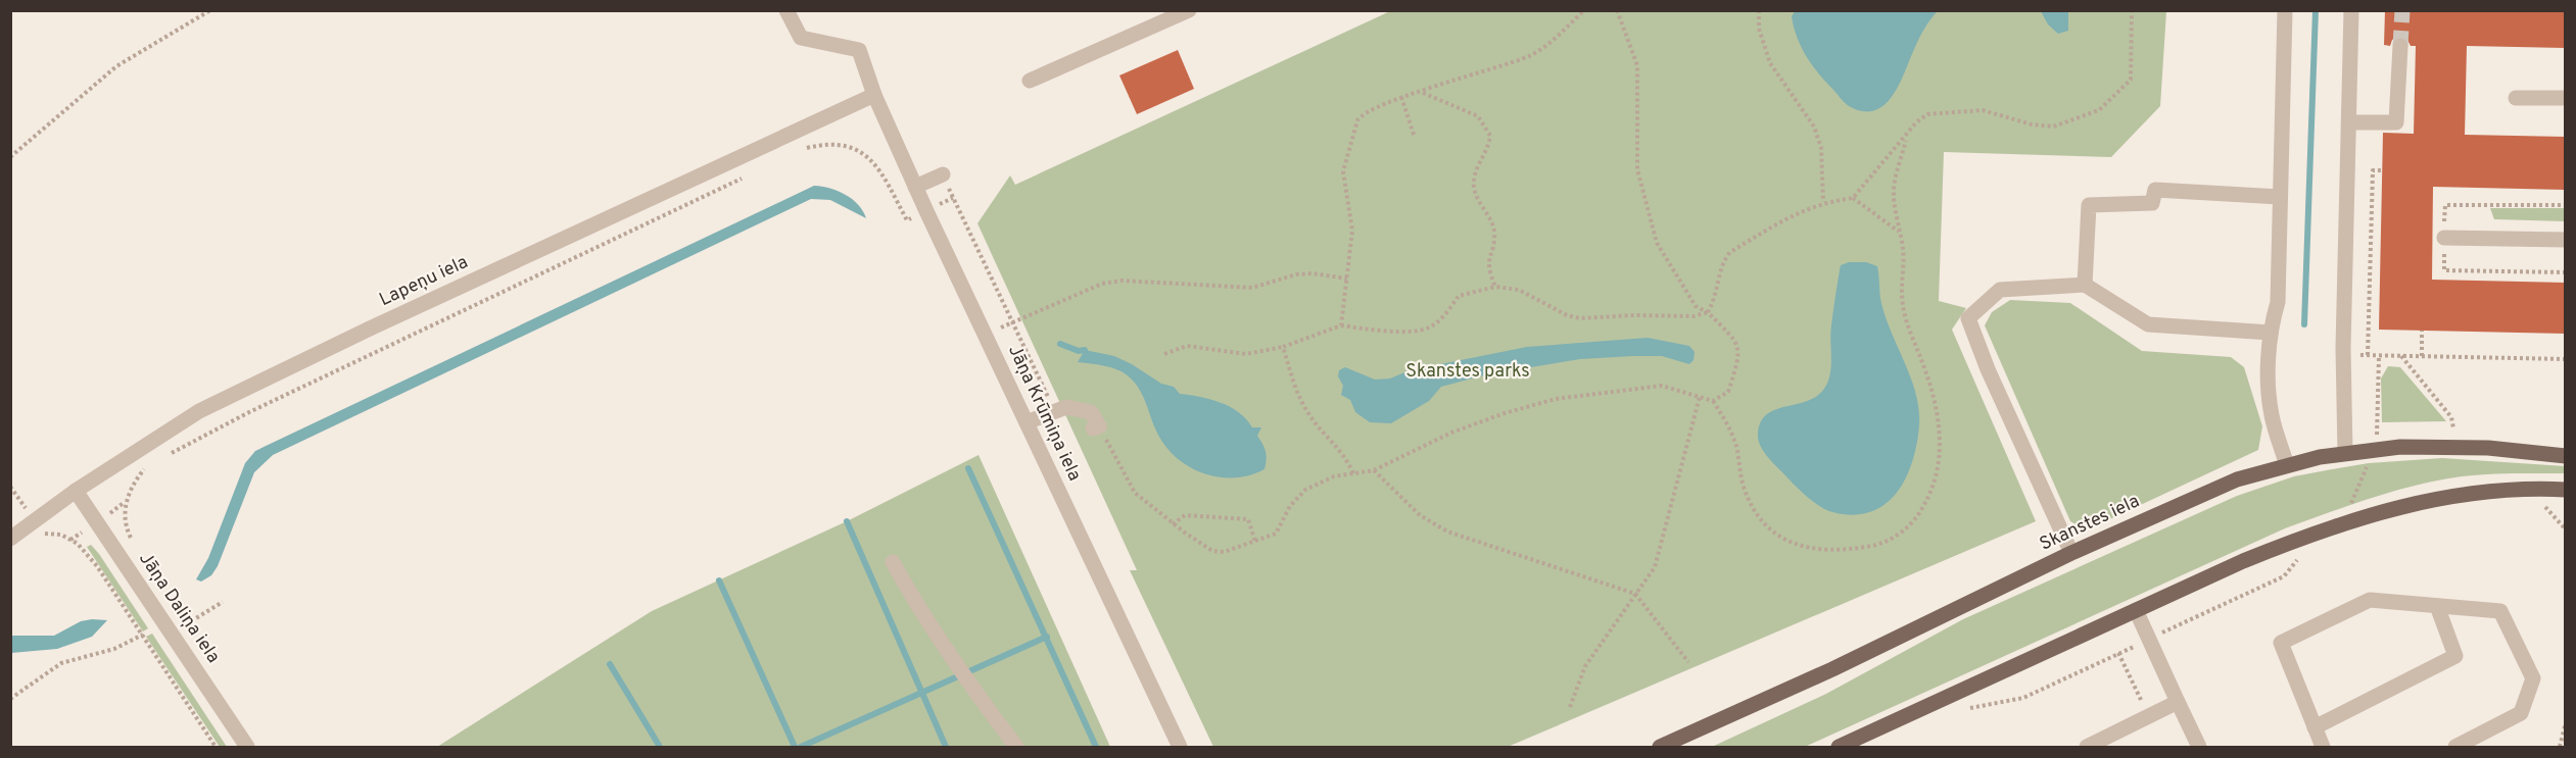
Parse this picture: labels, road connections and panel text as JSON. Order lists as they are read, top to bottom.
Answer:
{
  "streets": {
    "main road": ["Skanstes iela"],
    "street": ["Lapeņu iela", "Jāņa Krūmiņa iela", "Jāņa Daliņa iela"]
  },
  "crossings": [
    ["Lapeņu iela", "Jāņa Krūmiņa iela"],
    ["Lapeņu iela", "Jāņa Daliņa iela"]
  ],
  "parks": ["Skanstes parks"]
}
